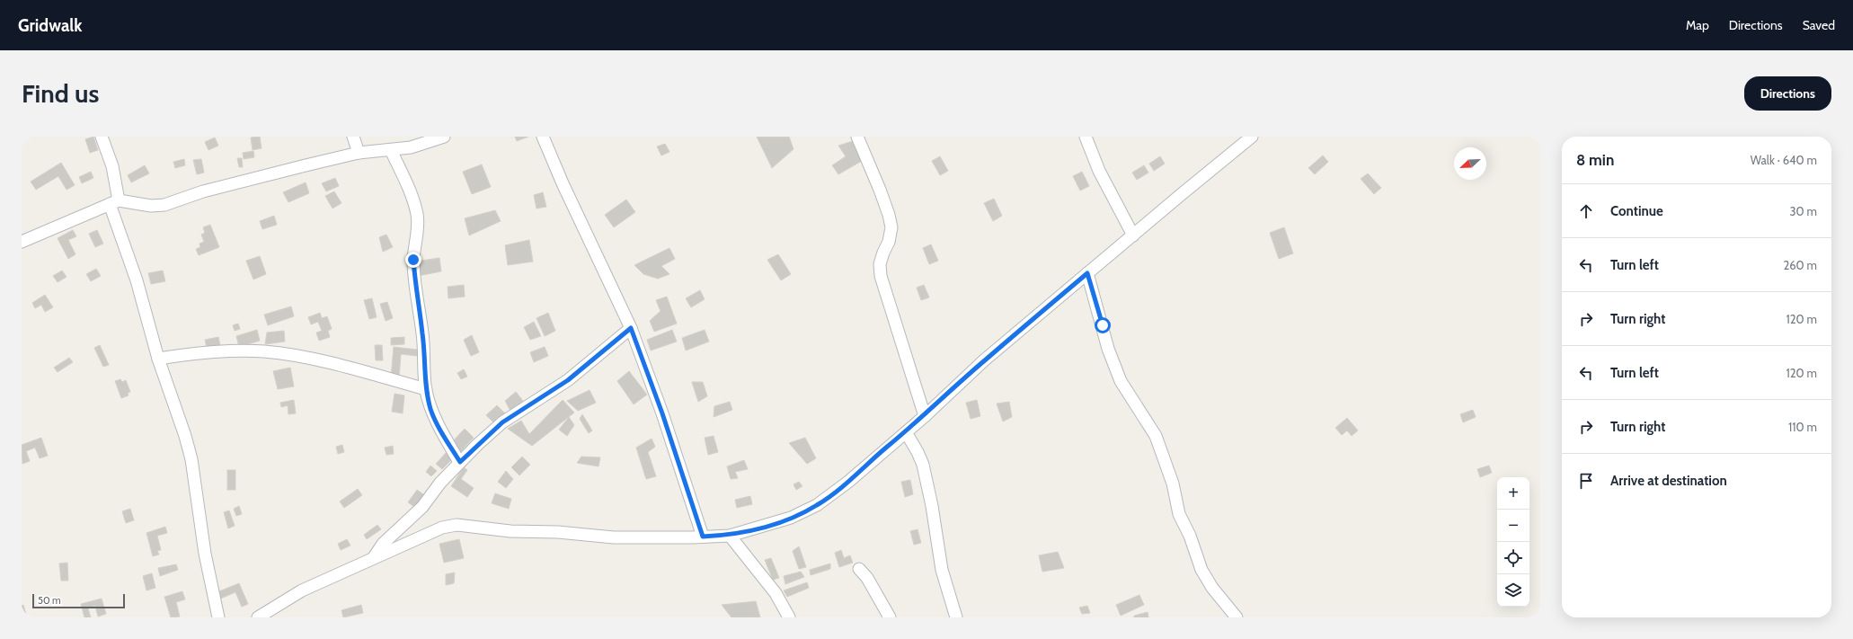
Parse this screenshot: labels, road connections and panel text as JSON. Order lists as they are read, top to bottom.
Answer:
{
  "scale_bar": "50 m",
  "north": "bottom left",
  "page": {
    "header": "Gridwalk",
    "nav": ["Map", "Directions", "Saved"],
    "buttons": "Directions",
    "title": "Find us",
    "heading": ["8 min", "Walk · 640 m"],
    "list": [
      ["Continue", "30 m"],
      ["Turn left", "260 m"],
      ["Turn right", "120 m"],
      ["Turn left", "120 m"],
      ["Turn right", "110 m"],
      "Arrive at destination"
    ],
    "map_buttons": ["+", "−"],
    "scale": "50 m"
  }
}
